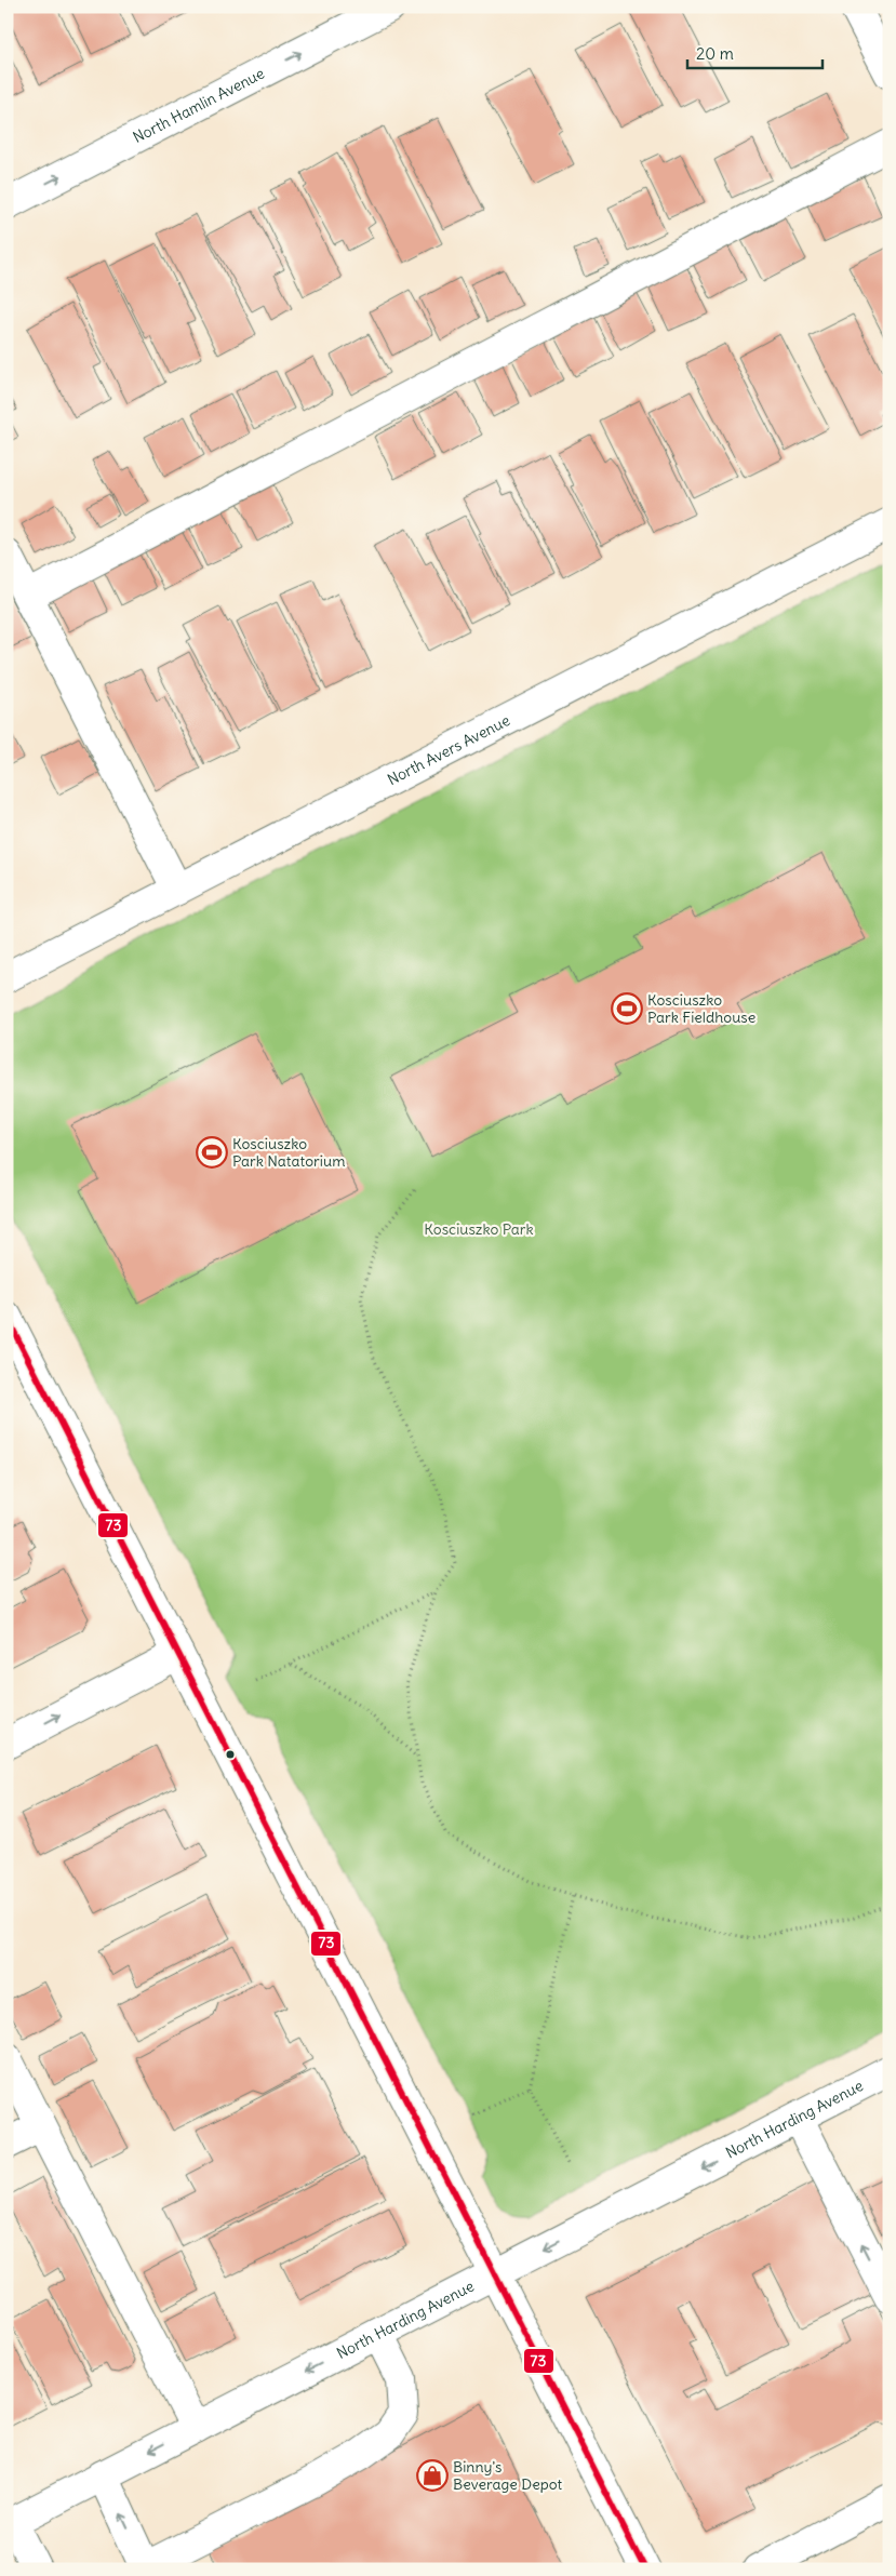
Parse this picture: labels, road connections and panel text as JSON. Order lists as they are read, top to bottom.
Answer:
{
  "streets": {
    "street": ["North Hamlin Avenue", "North Avers Avenue", "North Harding Avenue"]
  },
  "one_way": ["North Hamlin Avenue", "North Harding Avenue"],
  "parks": ["Kosciuszko Park"],
  "places": {
    "sports": ["Kosciuszko Park Fieldhouse", "Kosciuszko Park Natatorium"],
    "shop": ["Binny's Beverage Depot"]
  },
  "lines": ["transit line 73"],
  "scale_bar": "20 m"
}
